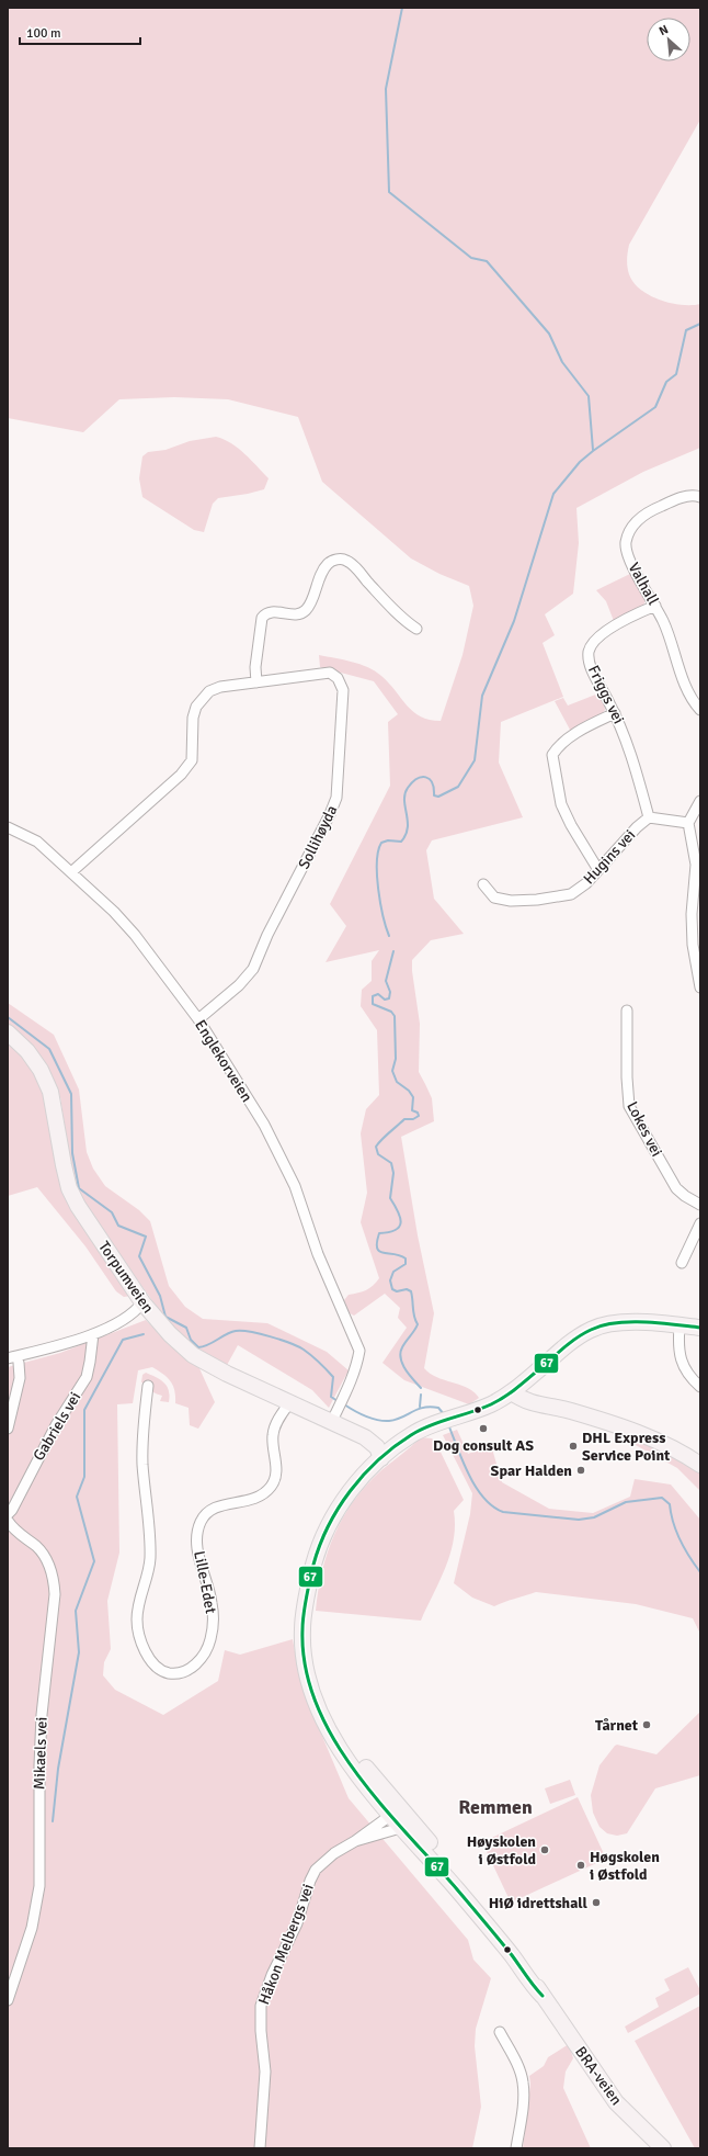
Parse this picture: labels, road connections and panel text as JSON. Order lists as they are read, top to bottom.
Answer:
{
  "streets": {
    "main road": ["Torpumveien", "BRA-veien"],
    "street": [
      "Valhall",
      "Friggs vei",
      "Sollihøyda",
      "Hugins vei",
      "Englekorveien",
      "Lokes vei",
      "Gabriels vei",
      "Lille-Edet",
      "Mikaels vei",
      "Håkon Melbergs vei"
    ]
  },
  "crossings": [
    ["Valhall", "Friggs vei"],
    ["Friggs vei", "Hugins vei"],
    ["Sollihøyda", "Englekorveien"],
    ["Englekorveien", "Torpumveien"],
    ["Torpumveien", "Lille-Edet"],
    ["Torpumveien", "BRA-veien"]
  ],
  "districts": ["Remmen"],
  "places": [
    "Dog consult AS",
    "DHL Express Service Point",
    "Spar Halden",
    "Tårnet",
    "Høyskolen i Østfold",
    "Høgskolen i Østfold",
    "HiØ idrettshall"
  ],
  "lines": ["transit line 67"],
  "scale_bar": "100 m",
  "north": "top left"
}
